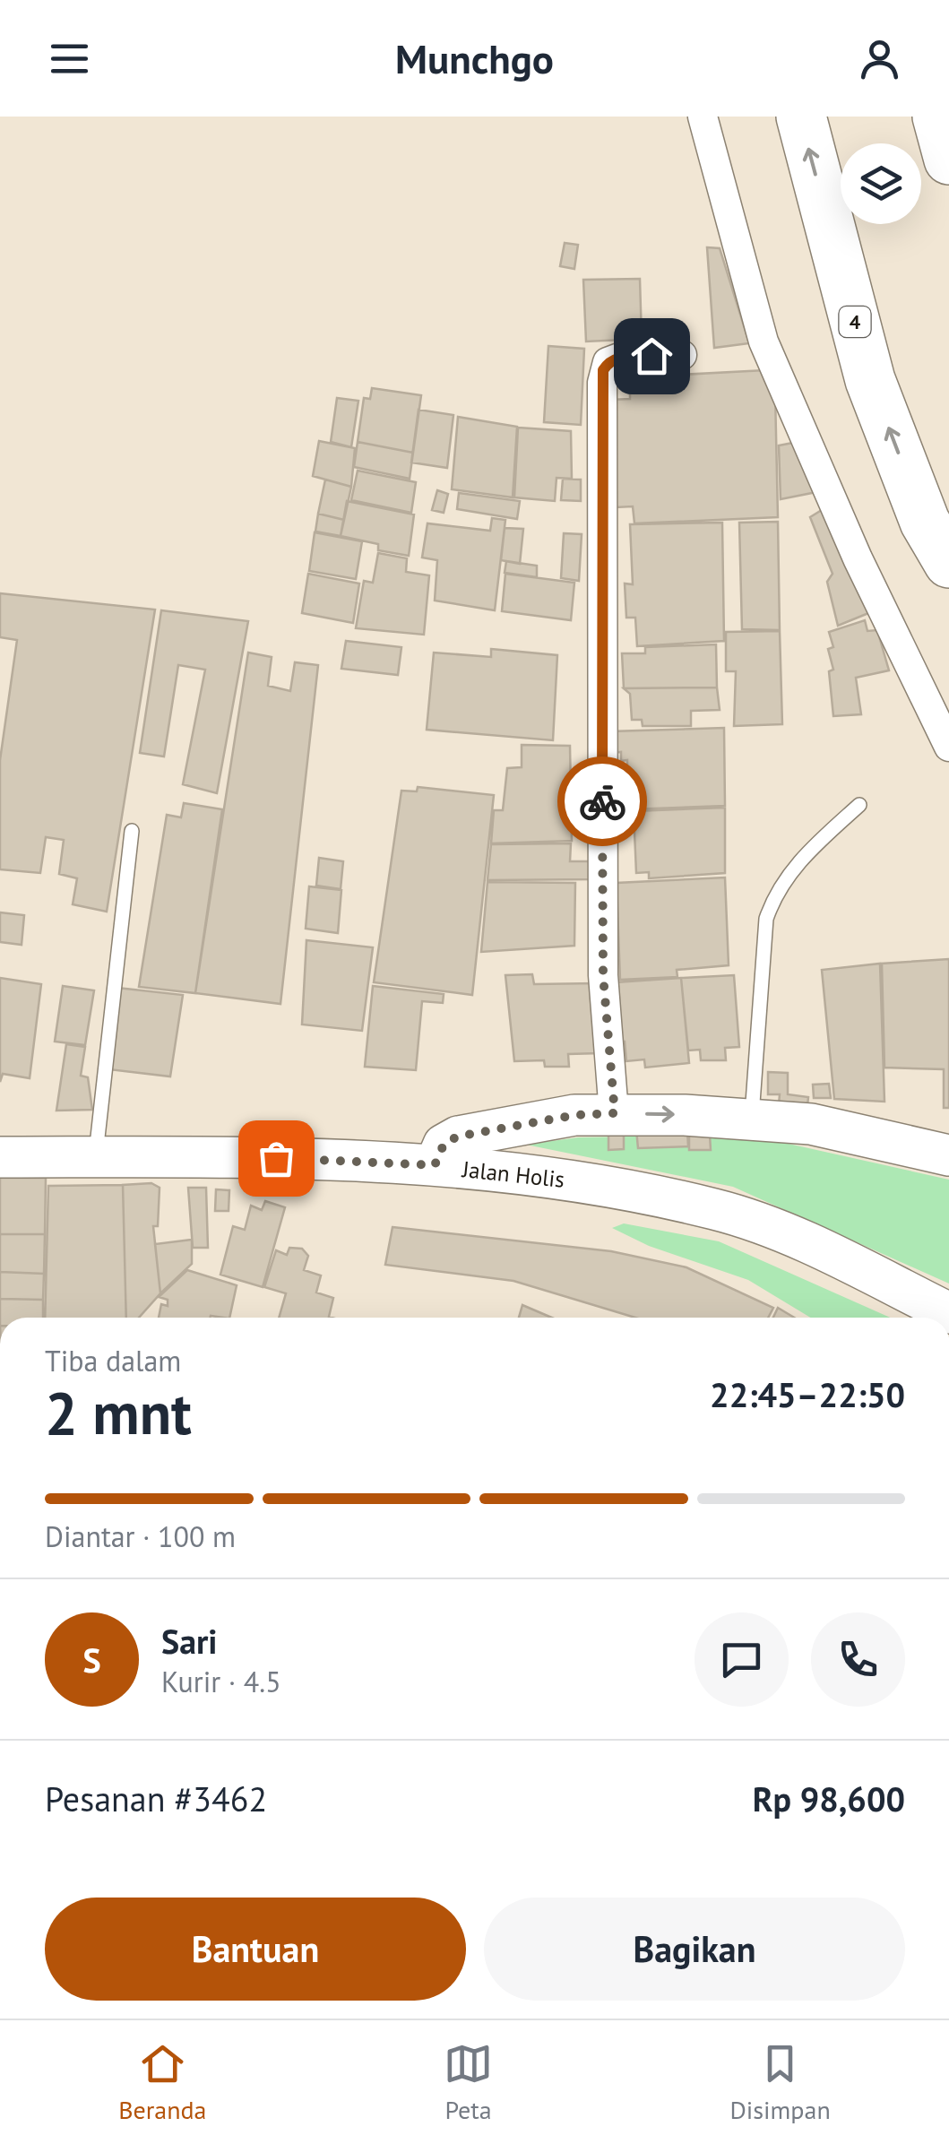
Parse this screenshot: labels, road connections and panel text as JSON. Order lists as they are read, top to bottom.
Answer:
{
  "streets": {
    "highway": ["4"],
    "street": ["Jalan Holis"]
  },
  "page": {
    "header": "Munchgo",
    "heading": ["2 mnt", "Tiba dalam", "22:45–22:50"],
    "panel": [
      "Sari",
      "Kurir · 4.5",
      "Pesanan #3462",
      "Rp 98,600"
    ],
    "bar": "Diantar · 100 m",
    "round": "S",
    "buttons": ["Bantuan", "Bagikan"],
    "tabs": ["Beranda", "Peta", "Disimpan"]
  }
}
